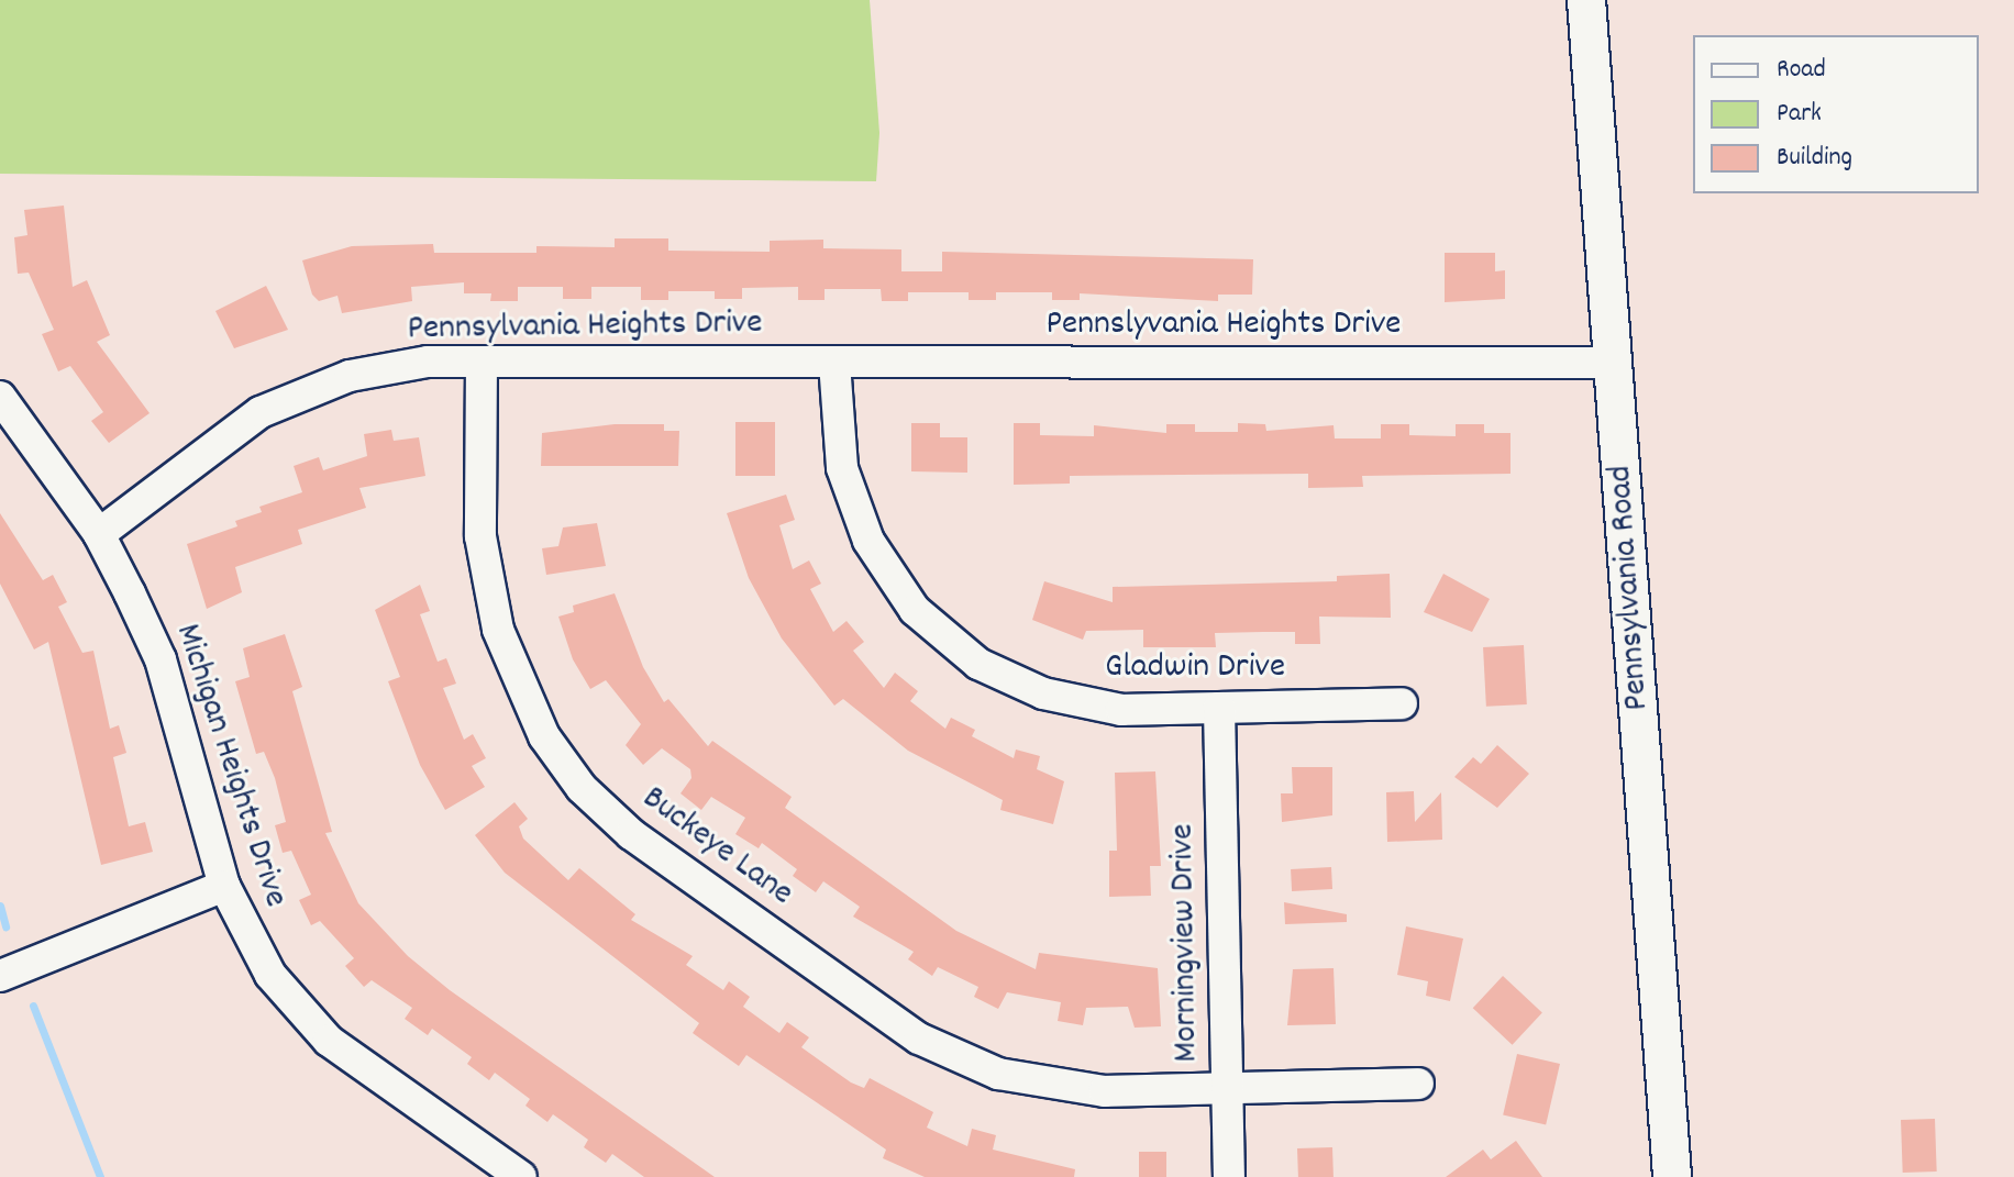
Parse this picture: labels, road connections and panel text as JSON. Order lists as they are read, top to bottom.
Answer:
{
  "streets": {
    "street": [
      "Pennslyvania Heights Drive",
      "Pennsylvania Heights Drive",
      "Pennsylvania Road",
      "Gladwin Drive",
      "Michigan Heights Drive",
      "Buckeye Lane",
      "Morningview Drive"
    ]
  },
  "crossings": [
    ["Pennslyvania Heights Drive", "Pennsylvania Heights Drive"],
    ["Pennslyvania Heights Drive", "Pennsylvania Road"],
    ["Pennslyvania Heights Drive", "Gladwin Drive"],
    ["Pennsylvania Heights Drive", "Gladwin Drive"],
    ["Pennsylvania Heights Drive", "Michigan Heights Drive"],
    ["Pennsylvania Heights Drive", "Buckeye Lane"],
    ["Gladwin Drive", "Morningview Drive"],
    ["Buckeye Lane", "Morningview Drive"]
  ],
  "legend": ["Road", "Park", "Building"]
}
